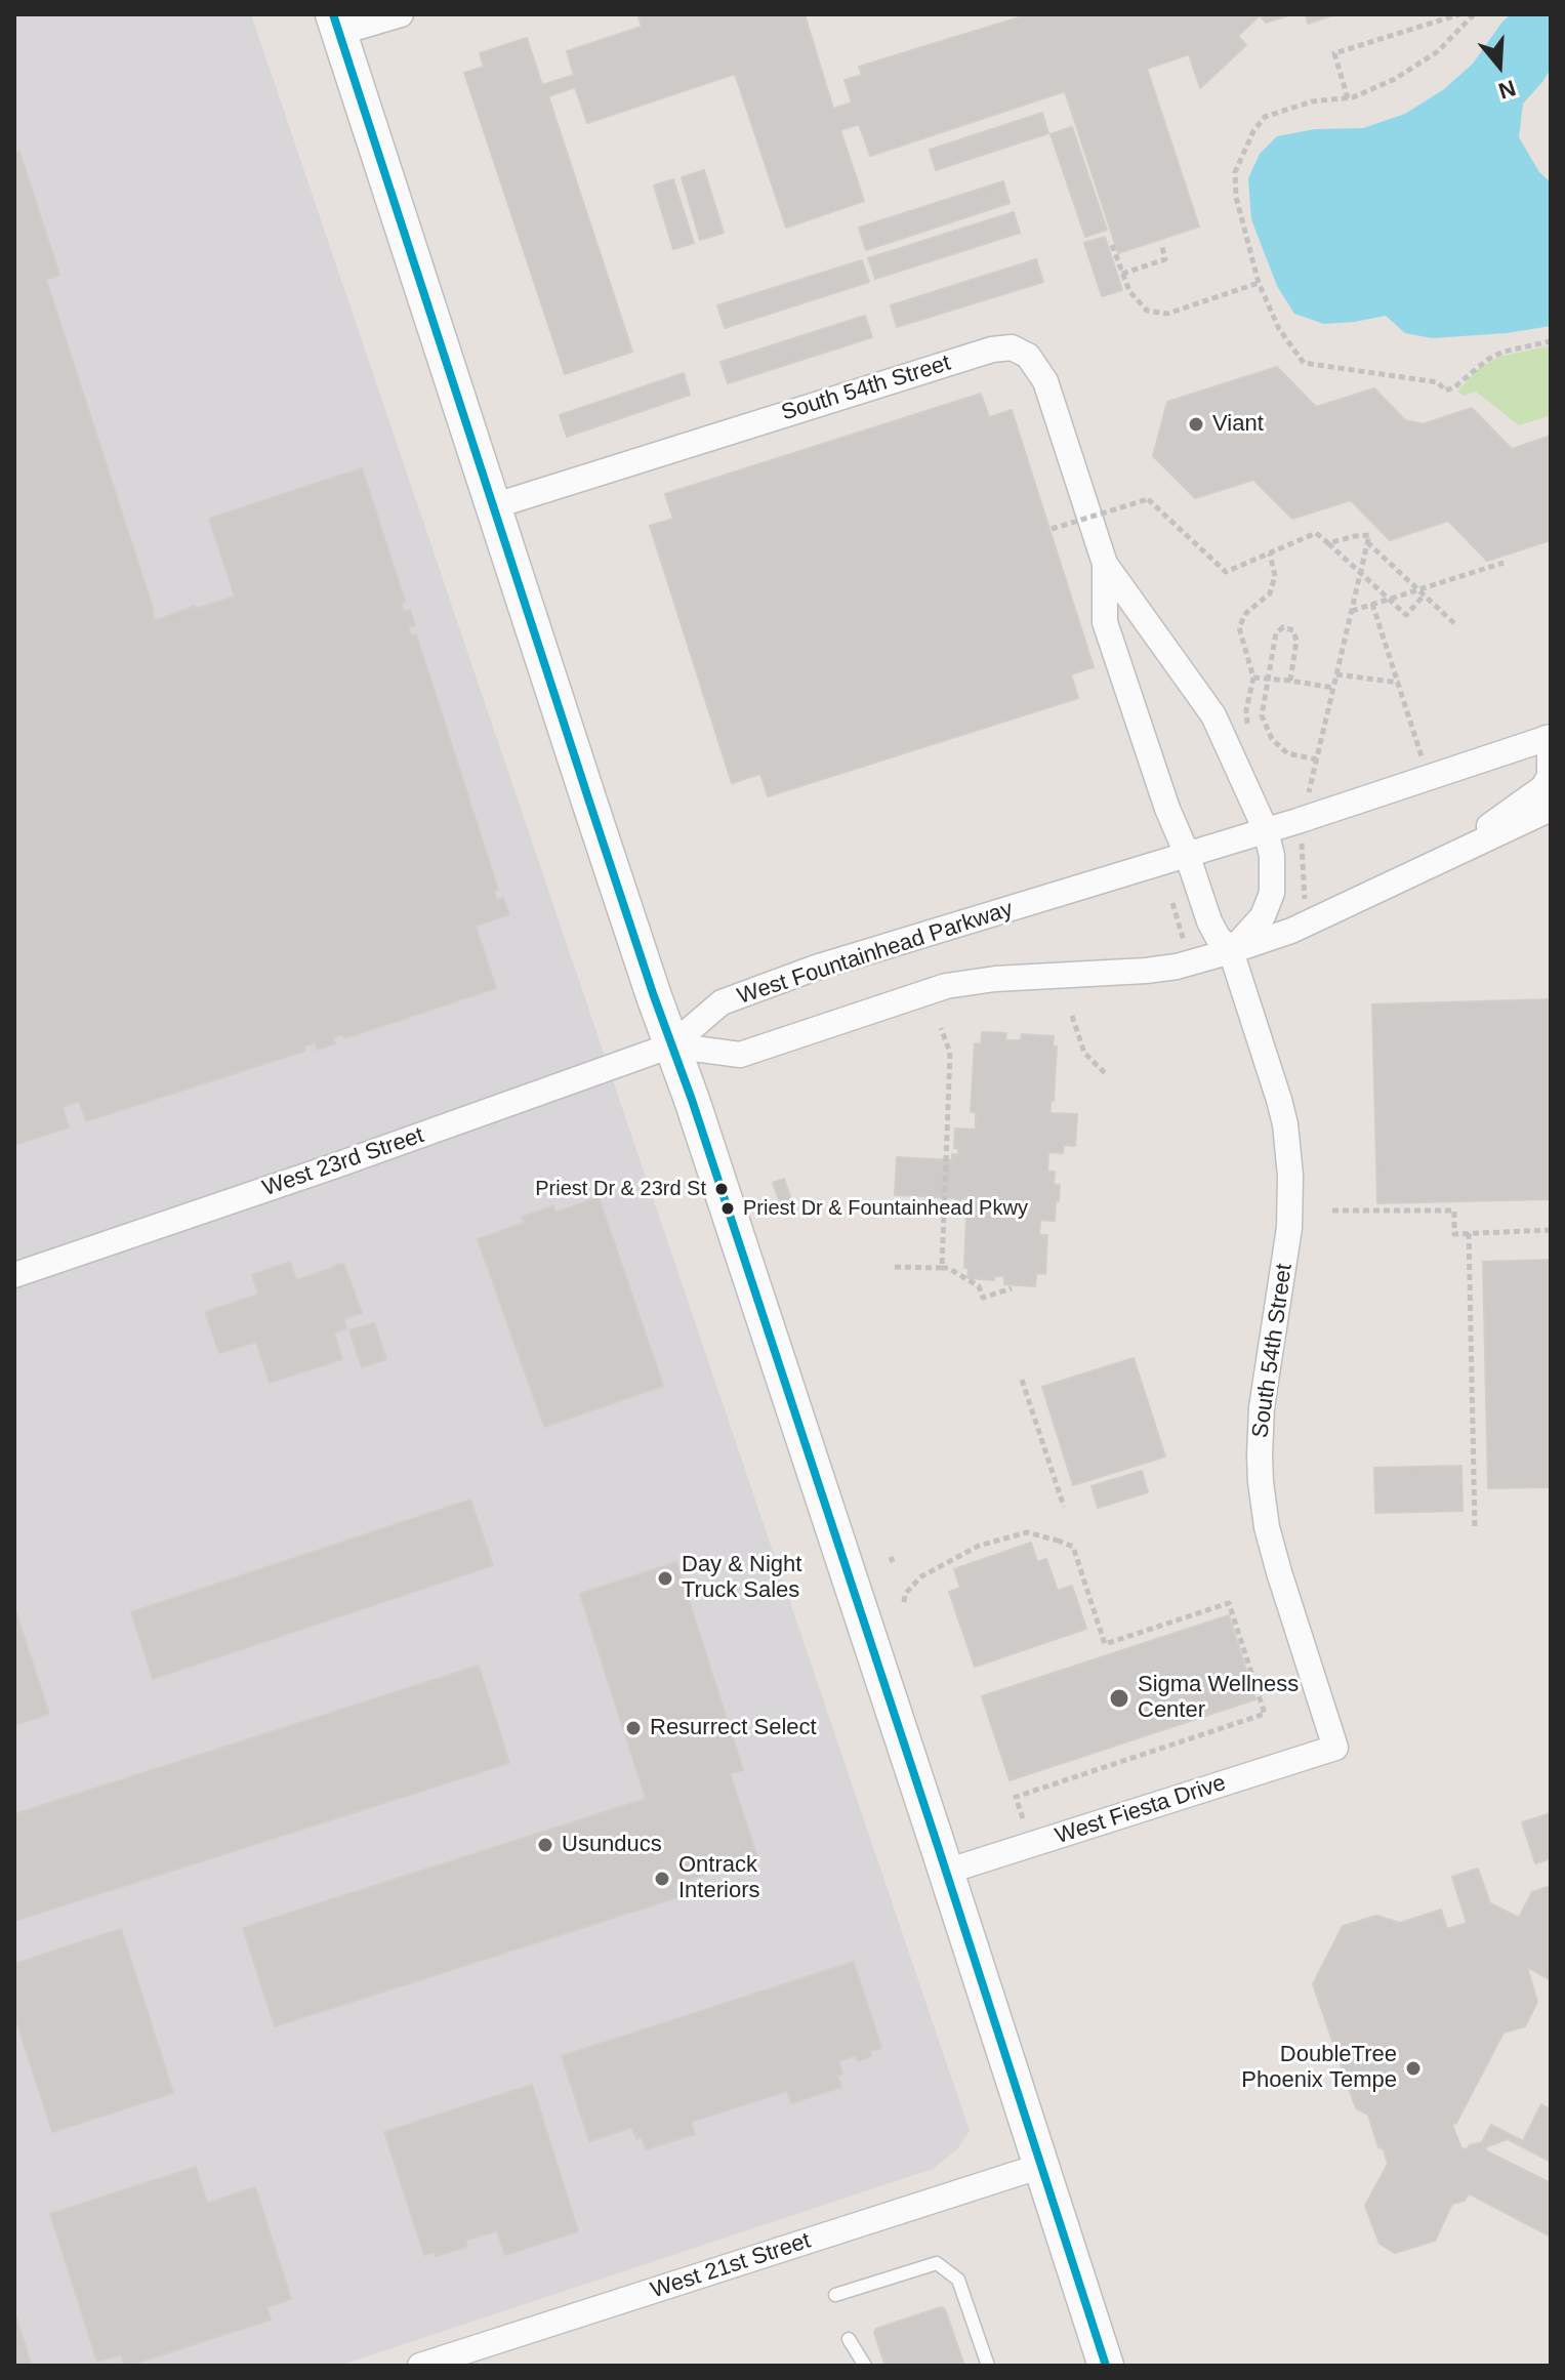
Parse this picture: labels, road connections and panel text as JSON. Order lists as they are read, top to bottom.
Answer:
{
  "streets": {
    "street": [
      "South 54th Street",
      "West Fountainhead Parkway",
      "West 23rd Street",
      "West Fiesta Drive",
      "West 21st Street"
    ]
  },
  "crossings": [
    ["South 54th Street", "West Fountainhead Parkway"],
    ["South 54th Street", "West Fiesta Drive"],
    ["West Fountainhead Parkway", "West 23rd Street"]
  ],
  "places": [
    "Viant",
    "Priest Dr & 23rd St",
    "Priest Dr & Fountainhead Pkwy",
    "Day & Night Truck Sales",
    "Sigma Wellness Center",
    "Resurrect Select",
    "Usunducs",
    "Ontrack Interiors",
    "DoubleTree Phoenix Tempe"
  ],
  "north": "bottom"
}
